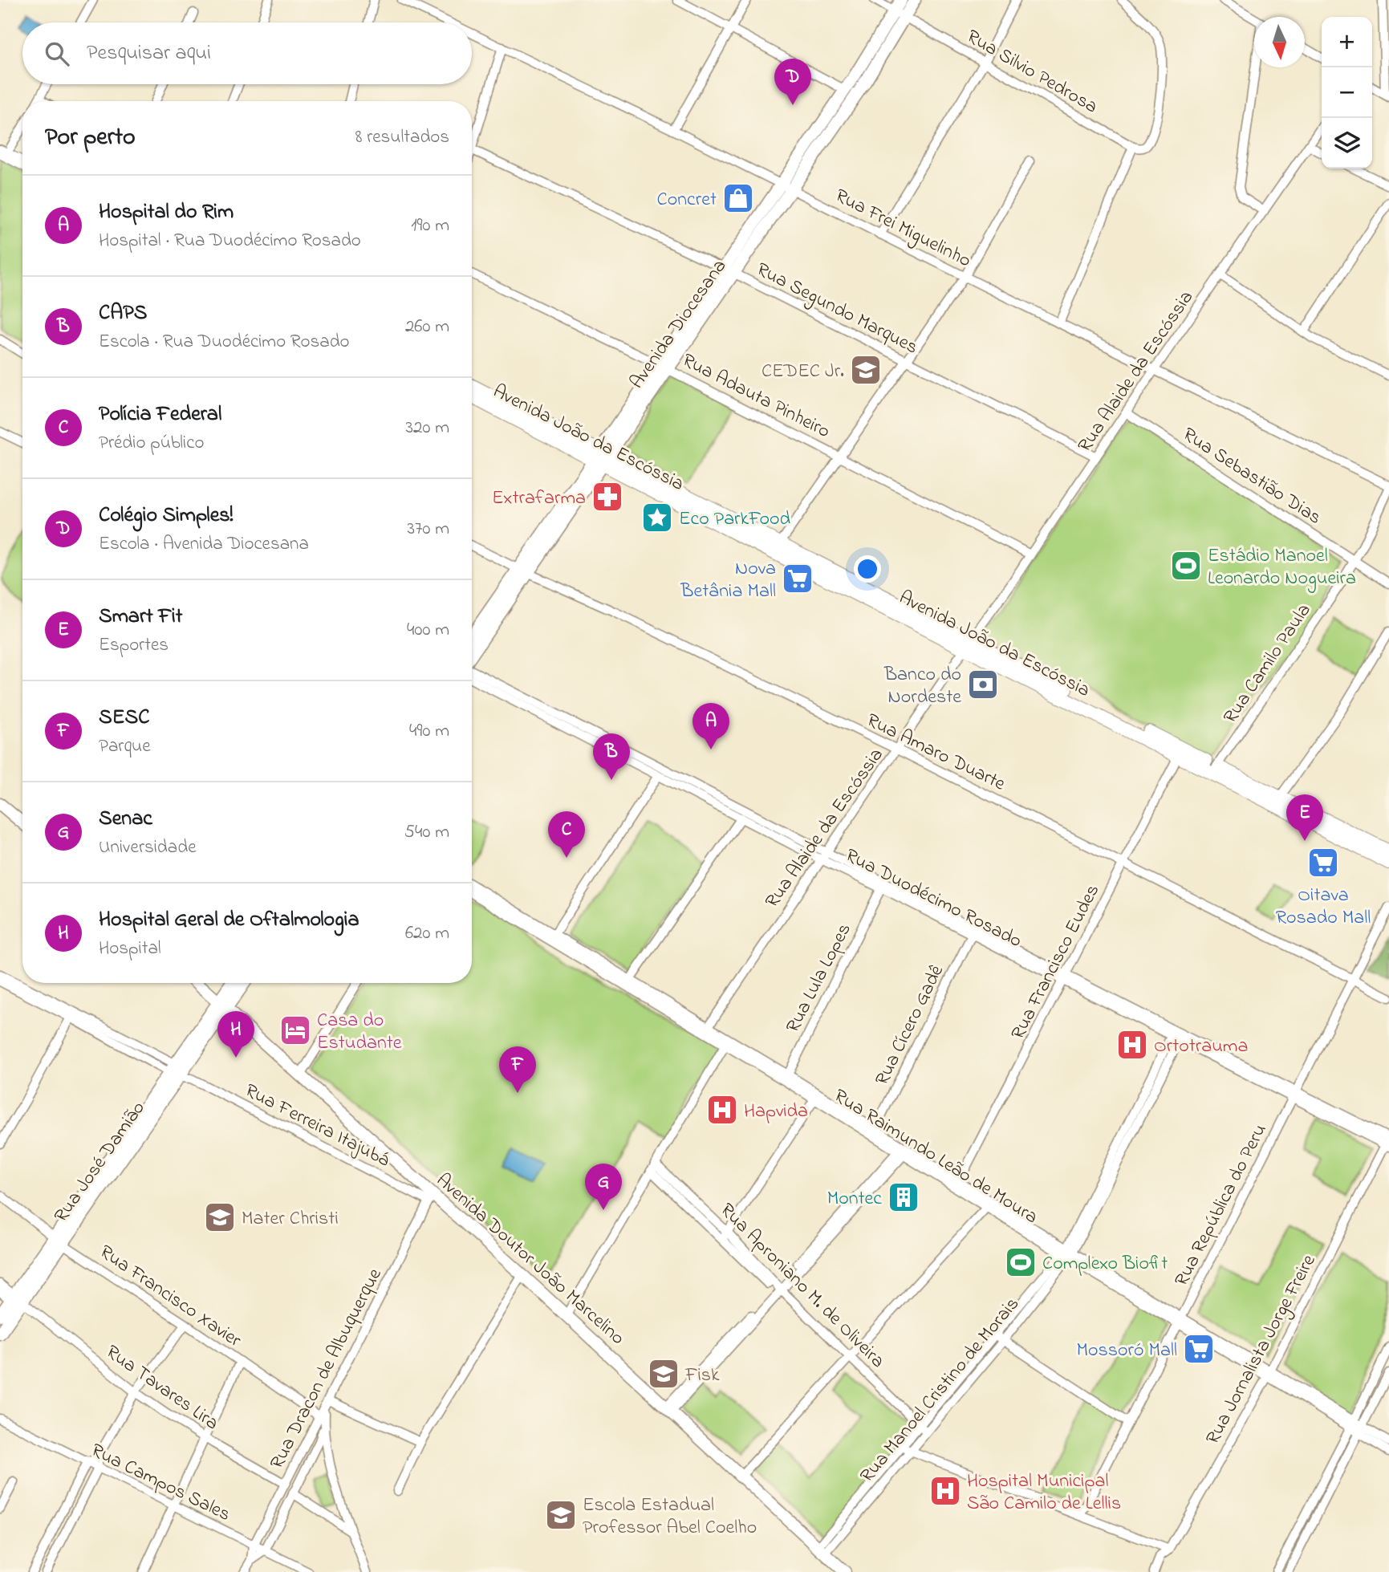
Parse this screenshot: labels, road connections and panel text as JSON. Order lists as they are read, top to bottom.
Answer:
{
  "streets": {
    "main road": ["Avenida João da Escóssia"],
    "street": [
      "Rua Silvio Pedrosa",
      "Rua Frei Miguelinho",
      "Rua Segundo Marques",
      "Avenida Diocesana",
      "Rua Alaide da Escóssia",
      "Rua Adauta Pinheiro",
      "Rua Sebastião Dias",
      "Rua Camilo Paula",
      "Rua Amaro Duarte",
      "Rua Duodécimo Rosado",
      "Rua Francisco Eudes",
      "Rua Lula Lopes",
      "Rua Cícero Gadê",
      "Rua Ferreira Itajubá",
      "Rua Raimundo Leão de Moura",
      "Rua José Damião",
      "Rua República do Peru",
      "Avenida Doutor João Marcelino",
      "Rua Aproniano M. de Oliveira",
      "Rua Francisco Xavier",
      "Rua Jornalista Jorge Freire",
      "Rua Dracon de Albuquerque",
      "Rua Tavares Lira",
      "Rua Manoel Cristino de Morais",
      "Rua Campos Sales"
    ]
  },
  "crossings": [
    ["Rua Silvio Pedrosa", "Avenida Diocesana"],
    ["Rua Frei Miguelinho", "Avenida Diocesana"],
    ["Rua Frei Miguelinho", "Rua Alaide da Escóssia"],
    ["Rua Frei Miguelinho", "Rua Camilo Paula"],
    ["Rua Segundo Marques", "Avenida Diocesana"],
    ["Rua Segundo Marques", "Rua Alaide da Escóssia"],
    ["Avenida Diocesana", "Rua Adauta Pinheiro"],
    ["Avenida Diocesana", "Avenida João da Escóssia"],
    ["Avenida Diocesana", "Rua Amaro Duarte"],
    ["Rua Alaide da Escóssia", "Rua Adauta Pinheiro"],
    ["Rua Alaide da Escóssia", "Avenida João da Escóssia"],
    ["Rua Alaide da Escóssia", "Rua Sebastião Dias"],
    ["Rua Alaide da Escóssia", "Rua Amaro Duarte"],
    ["Rua Alaide da Escóssia", "Rua Duodécimo Rosado"],
    ["Rua Alaide da Escóssia", "Rua Raimundo Leão de Moura"],
    ["Avenida João da Escóssia", "Rua Camilo Paula"],
    ["Avenida João da Escóssia", "Rua Francisco Eudes"],
    ["Rua Sebastião Dias", "Rua Camilo Paula"],
    ["Rua Amaro Duarte", "Rua Francisco Eudes"],
    ["Rua Amaro Duarte", "Rua República do Peru"],
    ["Rua Duodécimo Rosado", "Rua Francisco Eudes"],
    ["Rua Duodécimo Rosado", "Rua Lula Lopes"],
    ["Rua Duodécimo Rosado", "Rua Cícero Gadê"],
    ["Rua Duodécimo Rosado", "Rua República do Peru"],
    ["Rua Duodécimo Rosado", "Rua Jornalista Jorge Freire"],
    ["Rua Duodécimo Rosado", "Rua Manoel Cristino de Morais"],
    ["Rua Francisco Eudes", "Rua Raimundo Leão de Moura"],
    ["Rua Lula Lopes", "Rua Raimundo Leão de Moura"],
    ["Rua Cícero Gadê", "Rua Raimundo Leão de Moura"],
    ["Rua Ferreira Itajubá", "Rua José Damião"],
    ["Rua Ferreira Itajubá", "Avenida Doutor João Marcelino"],
    ["Rua Ferreira Itajubá", "Rua Dracon de Albuquerque"],
    ["Rua Raimundo Leão de Moura", "Rua República do Peru"],
    ["Rua Raimundo Leão de Moura", "Rua Jornalista Jorge Freire"],
    ["Rua Raimundo Leão de Moura", "Rua Manoel Cristino de Morais"],
    ["Rua José Damião", "Avenida Doutor João Marcelino"],
    ["Rua José Damião", "Rua Francisco Xavier"],
    ["Rua José Damião", "Rua Tavares Lira"],
    ["Avenida Doutor João Marcelino", "Rua Dracon de Albuquerque"],
    ["Avenida Doutor João Marcelino", "Rua Manoel Cristino de Morais"],
    ["Rua Aproniano M. de Oliveira", "Rua Manoel Cristino de Morais"],
    ["Rua Francisco Xavier", "Rua Dracon de Albuquerque"],
    ["Rua Dracon de Albuquerque", "Rua Tavares Lira"],
    ["Rua Dracon de Albuquerque", "Rua Campos Sales"]
  ],
  "places": {
    "shop": ["Concret"],
    "school or university": [
      "CEDEC Jr.",
      "Mater Christi",
      "Fisk",
      "Escola Estadual Professor Abel Coelho"
    ],
    "pharmacy": ["Extrafarma"],
    "place": ["Eco ParkFood"],
    "sports": ["Estádio Manoel Leonardo Nogueira", "Complexo Biofit"],
    "supermarket": ["Nova Betânia Mall", "Oitava Rosado Mall", "Mossoró Mall"],
    "bank": ["Banco do Nordeste"],
    "hotel": ["Casa do Estudante"],
    "hospital": ["Ortotrauma", "Hapvida", "Hospital Municipal São Camilo de Lellis"],
    "building": ["Montec"]
  },
  "north": "bottom",
  "page": {
    "map_buttons": ["+", "−"],
    "search": "Pesquisar aqui",
    "pins": [
      "D",
      "A",
      "B",
      "E",
      "C",
      "H",
      "F",
      "G"
    ],
    "heading": ["Por perto", "8 resultados"],
    "list": [
      {
        "mark": "A",
        "name": "Hospital do Rim",
        "note": "Hospital · Rua Duodécimo Rosado",
        "value": "190 m"
      },
      {
        "mark": "B",
        "name": "CAPS",
        "note": "Escola · Rua Duodécimo Rosado",
        "value": "260 m"
      },
      {
        "mark": "C",
        "name": "Polícia Federal",
        "note": "Prédio público",
        "value": "320 m"
      },
      {
        "mark": "D",
        "name": "Colégio Simples!",
        "note": "Escola · Avenida Diocesana",
        "value": "370 m"
      },
      {
        "mark": "E",
        "name": "Smart Fit",
        "note": "Esportes",
        "value": "400 m"
      },
      {
        "mark": "F",
        "name": "SESC",
        "note": "Parque",
        "value": "490 m"
      },
      {
        "mark": "G",
        "name": "Senac",
        "note": "Universidade",
        "value": "540 m"
      },
      {
        "mark": "H",
        "name": "Hospital Geral de Oftalmologia",
        "note": "Hospital",
        "value": "620 m"
      }
    ]
  }
}
